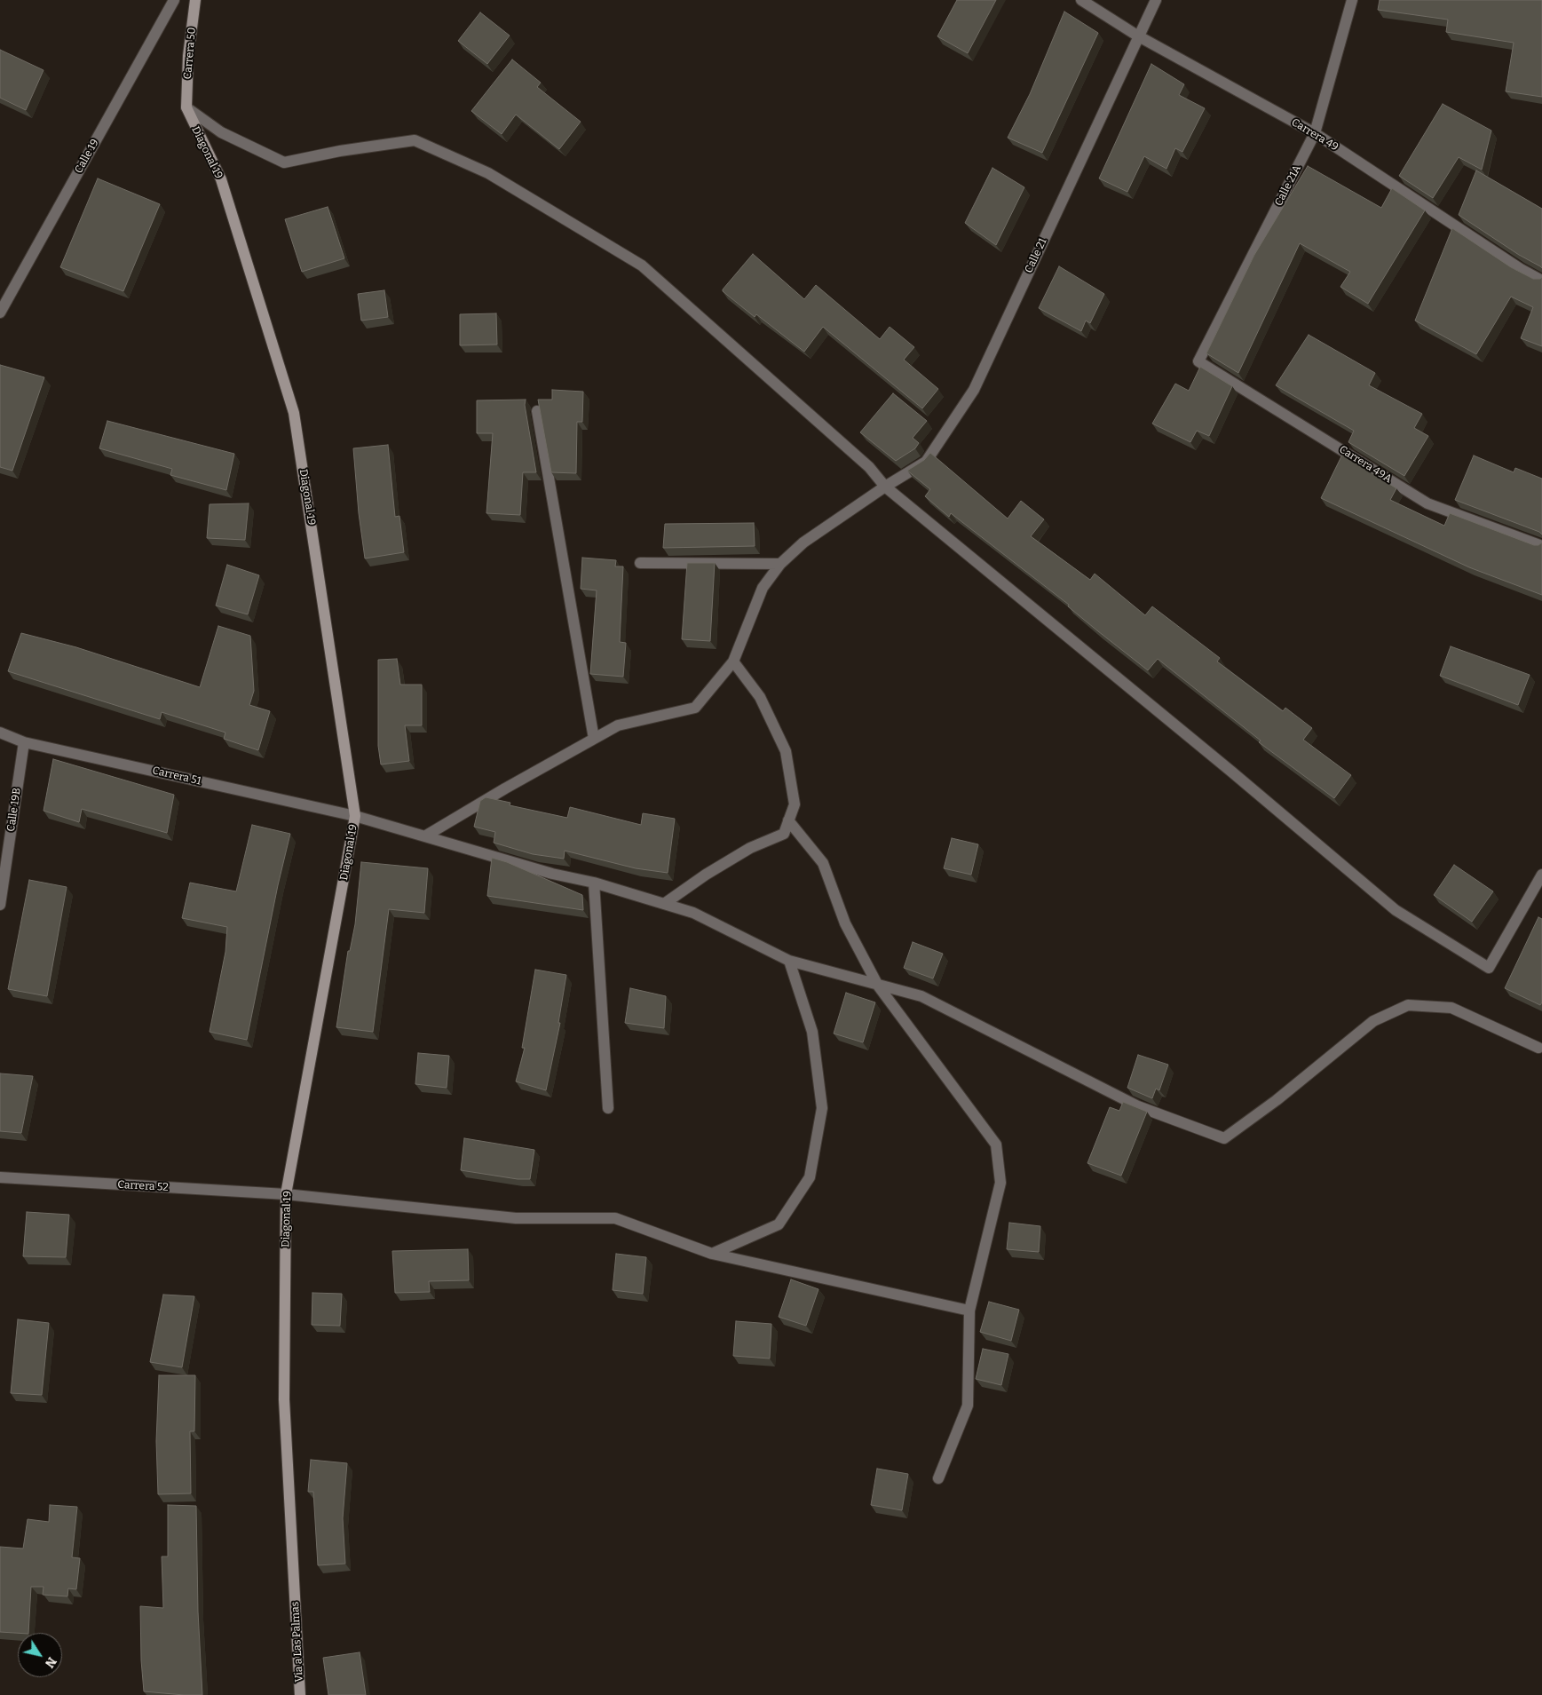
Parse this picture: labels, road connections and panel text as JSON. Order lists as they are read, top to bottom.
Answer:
{
  "streets": {
    "street": [
      "Carrera 50",
      "Carrera 49",
      "Diagonal 19",
      "Calle 19",
      "Calle 21A",
      "Calle 21",
      "Carrera 49A",
      "Carrera 51",
      "Calle 19B",
      "Carrera 52",
      "Via a Las Palmas"
    ]
  },
  "crossings": [
    ["Carrera 50", "Diagonal 19"],
    ["Carrera 49", "Calle 21A"],
    ["Carrera 49", "Calle 21"],
    ["Diagonal 19", "Carrera 51"],
    ["Diagonal 19", "Carrera 52"],
    ["Diagonal 19", "Via a Las Palmas"],
    ["Calle 21A", "Carrera 49A"],
    ["Calle 21", "Carrera 51"],
    ["Carrera 51", "Calle 19B"]
  ],
  "north": "bottom right"
}
